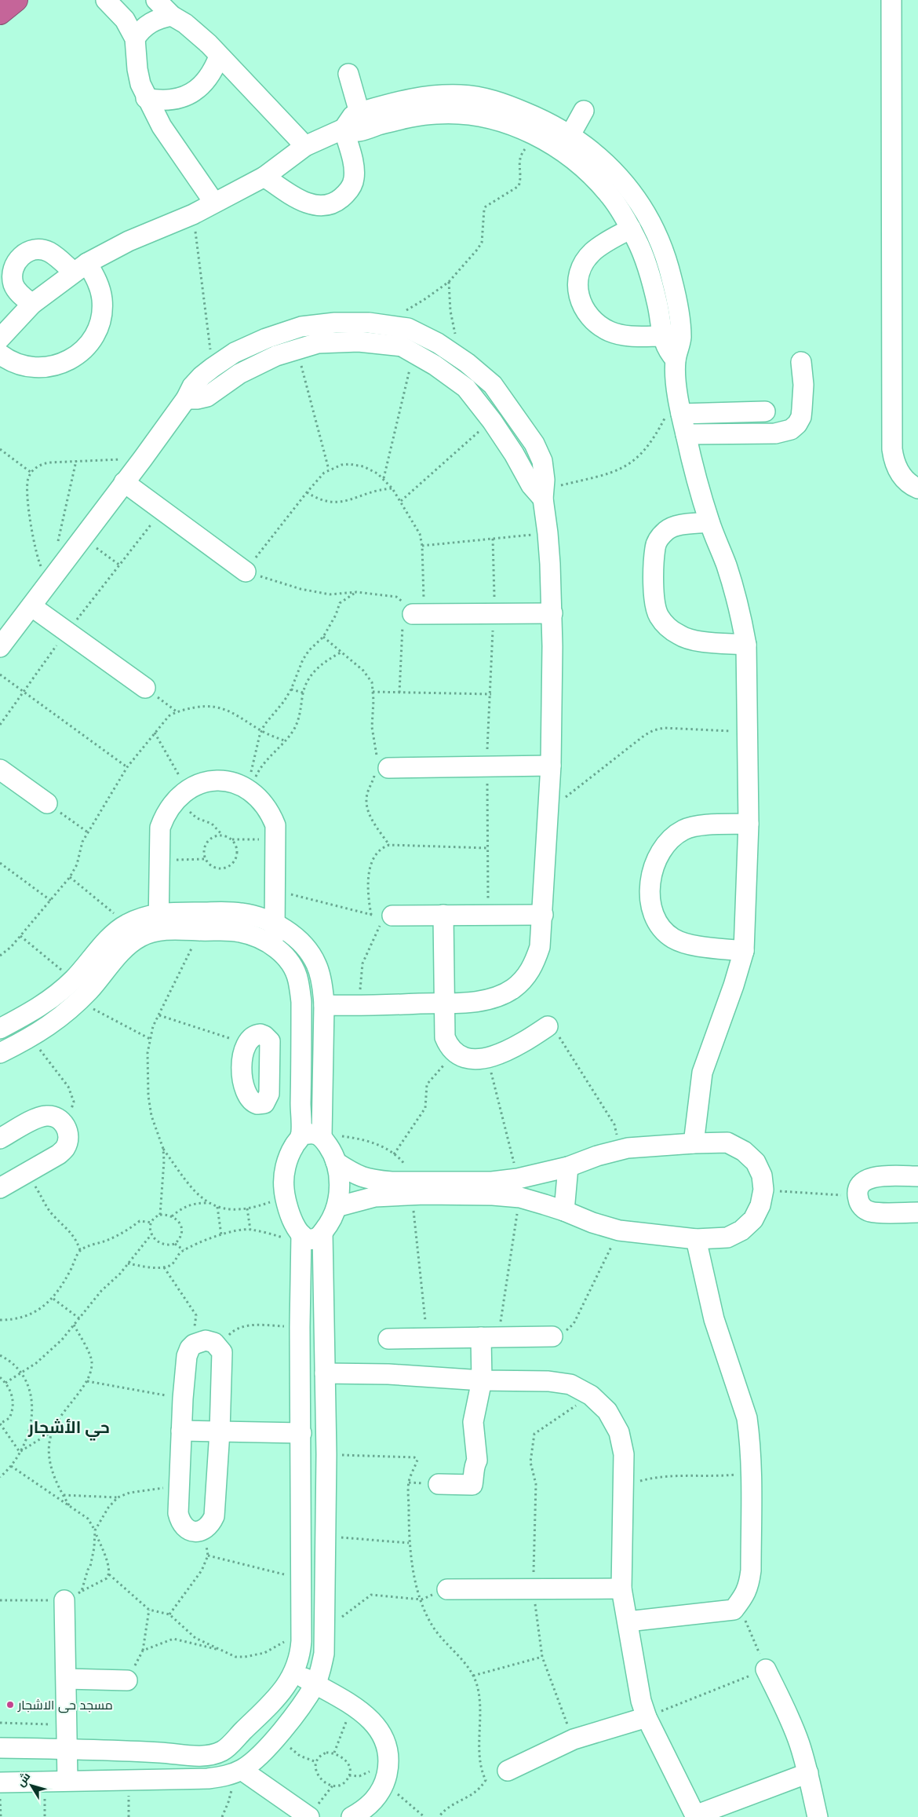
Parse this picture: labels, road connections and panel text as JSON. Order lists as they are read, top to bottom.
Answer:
{
  "districts": ["حي الأشجار"],
  "places": ["مسجد حى الاشجار"],
  "north": "top left"
}
